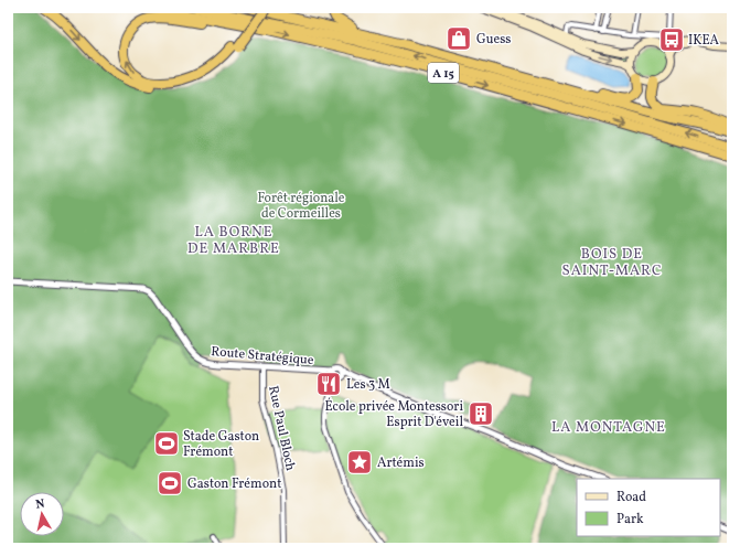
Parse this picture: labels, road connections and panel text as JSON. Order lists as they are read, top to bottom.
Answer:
{
  "streets": {
    "highway": ["A 15"],
    "street": ["Route Stratégique", "Rue Paul Bloch"]
  },
  "crossings": [
    ["Route Stratégique", "Rue Paul Bloch"]
  ],
  "districts": ["LA BORNE DE MARBRE", "BOIS DE SAINT-MARC", "LA MONTAGNE"],
  "parks": ["Forêt régionale de Cormeilles"],
  "places": {
    "shop": ["Guess"],
    "bus stop": ["IKEA"],
    "restaurant": ["Les 3 M"],
    "building": ["École privée Montessori Esprit D'éveil"],
    "sports": ["Stade Gaston Frémont", "Gaston Frémont"],
    "place": ["Artémis"]
  },
  "legend": ["Road", "Park"],
  "north": "top"
}
